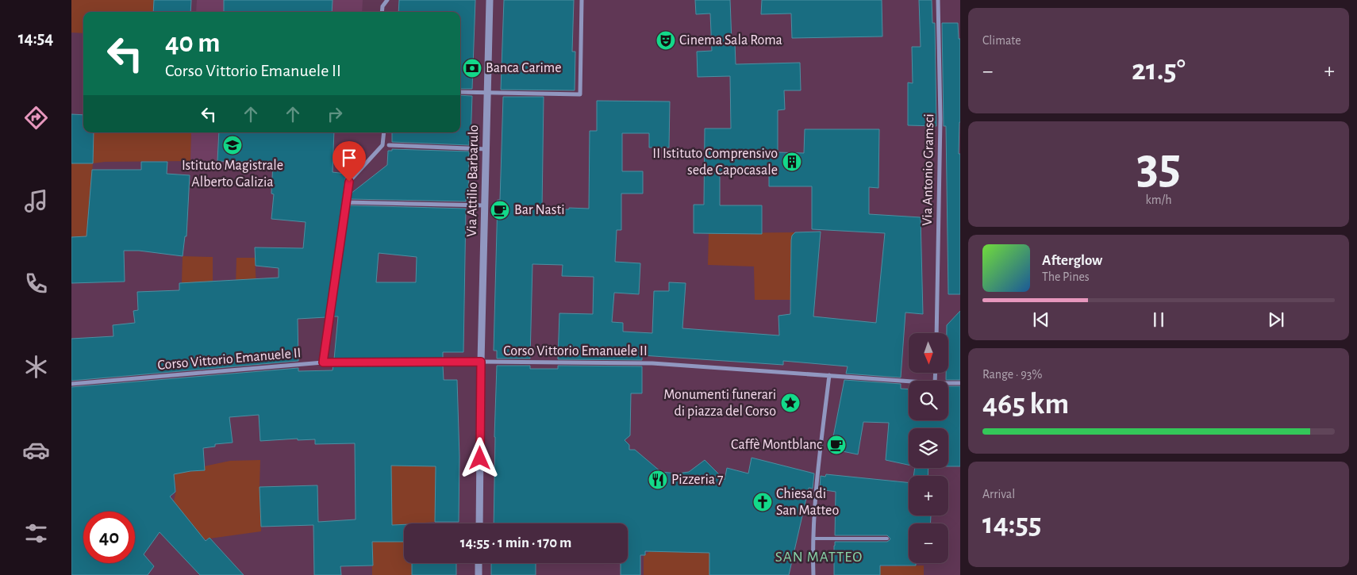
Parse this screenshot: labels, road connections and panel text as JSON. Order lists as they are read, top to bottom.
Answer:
{
  "streets": {
    "street": ["Via Antonio Gramsci", "Via Attilio Barbarulo", "Corso Vittorio Emanuele II"]
  },
  "crossings": [
    ["Via Attilio Barbarulo", "Corso Vittorio Emanuele II"]
  ],
  "districts": ["SAN MATTEO"],
  "places": {
    "theatre": ["Cinema Sala Roma"],
    "bank": ["Banca Carime"],
    "school or university": ["Istituto Magistrale Alberto Galizia"],
    "building": ["II Istituto Comprensivo sede Capocasale"],
    "cafe": ["Bar Nasti", "Caffè Montblanc"],
    "place": ["Monumenti funerari di piazza del Corso"],
    "restaurant": ["Pizzeria 7"],
    "church": ["Chiesa di San Matteo"]
  },
  "north": "bottom",
  "page": {
    "tabs": "14:54",
    "tile": [
      "Climate",
      ["35", "km/h"],
      ["Range · 93%", "465 km"],
      ["Arrival", "14:55"]
    ],
    "turn": ["40 m", "Corso Vittorio Emanuele II"],
    "heat": ["−", "21.5°", "+"],
    "song": ["Afterglow", "The Pines"],
    "map_buttons": ["+", "−"],
    "limit": "40",
    "trip": "14:55 · 1 min · 170 m"
  }
}
